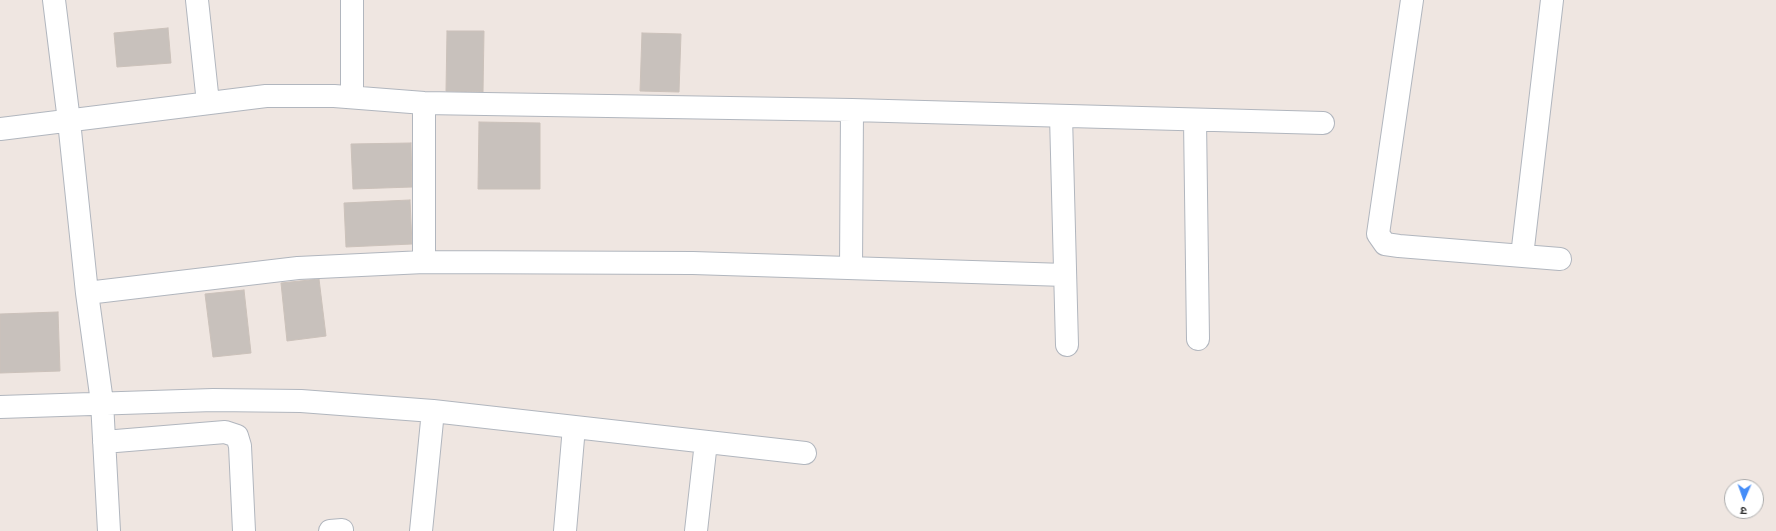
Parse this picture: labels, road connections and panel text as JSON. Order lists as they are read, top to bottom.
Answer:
{
  "north": "bottom"
}
